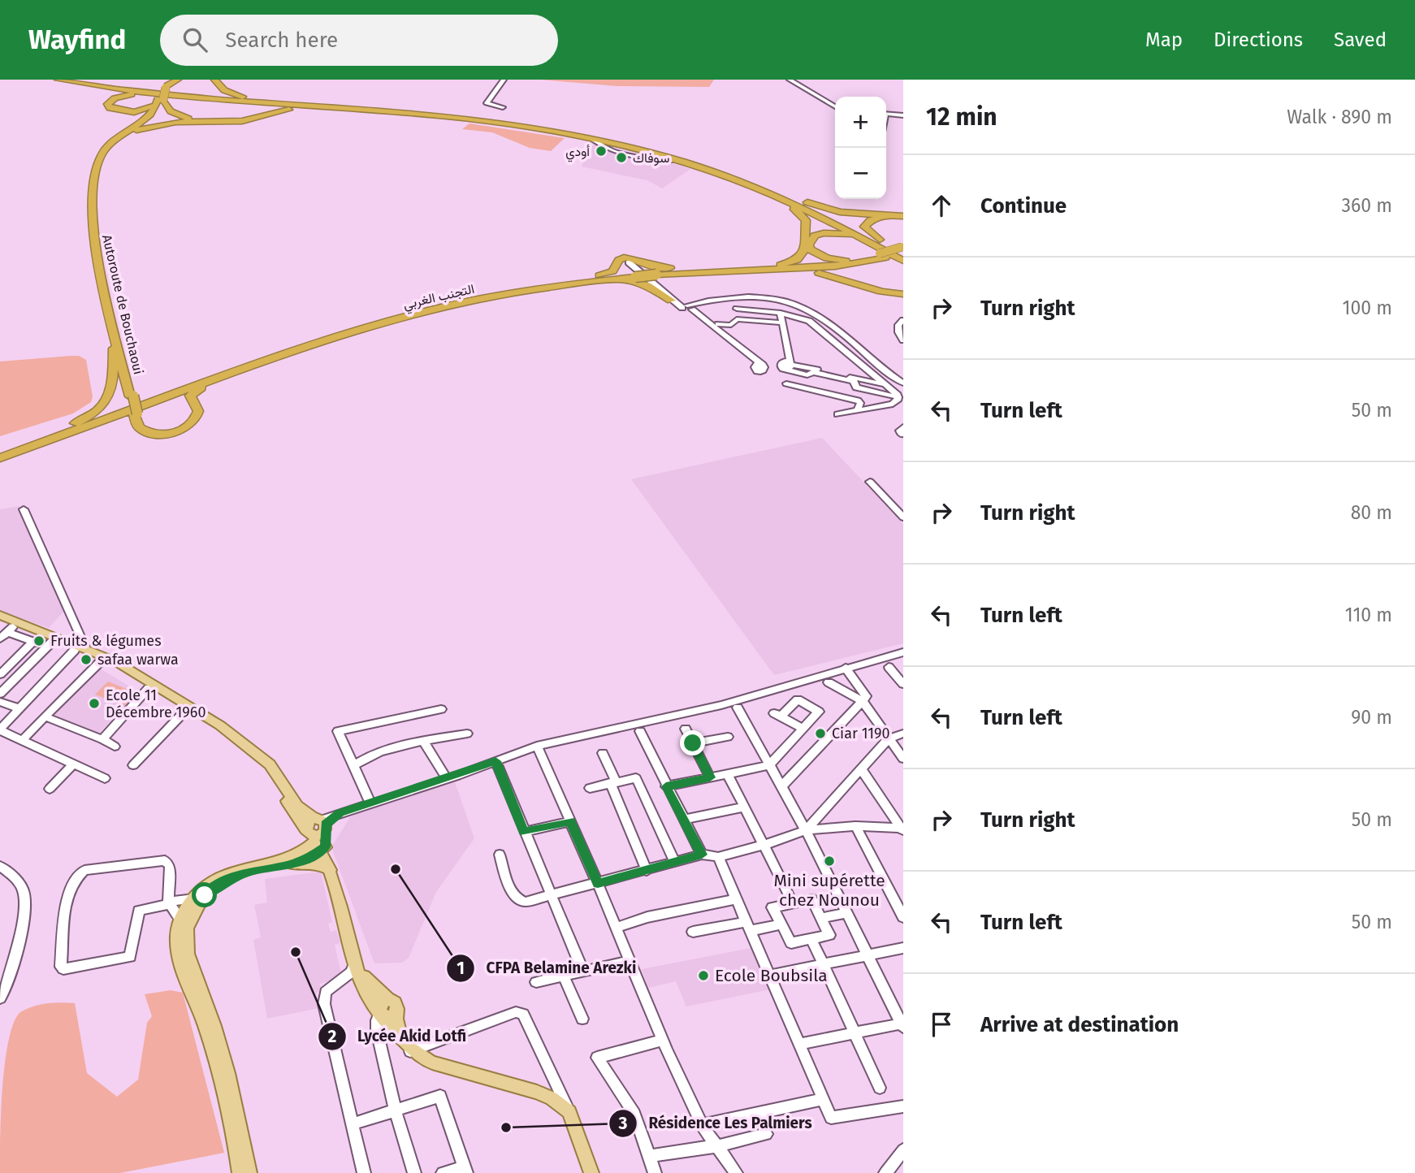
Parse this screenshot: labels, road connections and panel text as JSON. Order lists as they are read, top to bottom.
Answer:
{
  "streets": {
    "highway": ["التجنب الغربي", "Autoroute de Bouchaoui"]
  },
  "places": [
    "أودي",
    "سوفاك",
    "Fruits & légumes",
    "safaa warwa",
    "Ecole 11 Décembre 1960",
    "Ciar 1190",
    "Mini supérette chez Nounou",
    "CFPA Belamine Arezki",
    "Lycée Akid Lotfi",
    "Ecole Boubsila",
    "Résidence Les Palmiers"
  ],
  "page": {
    "header": "Wayfind",
    "search": "Search here",
    "nav": ["Map", "Directions", "Saved"],
    "heading": ["12 min", "Walk · 890 m"],
    "map_buttons": ["+", "−"],
    "list": [
      ["Continue", "360 m"],
      ["Turn right", "100 m"],
      ["Turn left", "50 m"],
      ["Turn right", "80 m"],
      ["Turn left", "110 m"],
      ["Turn left", "90 m"],
      ["Turn right", "50 m"],
      ["Turn left", "50 m"],
      "Arrive at destination"
    ]
  }
}
